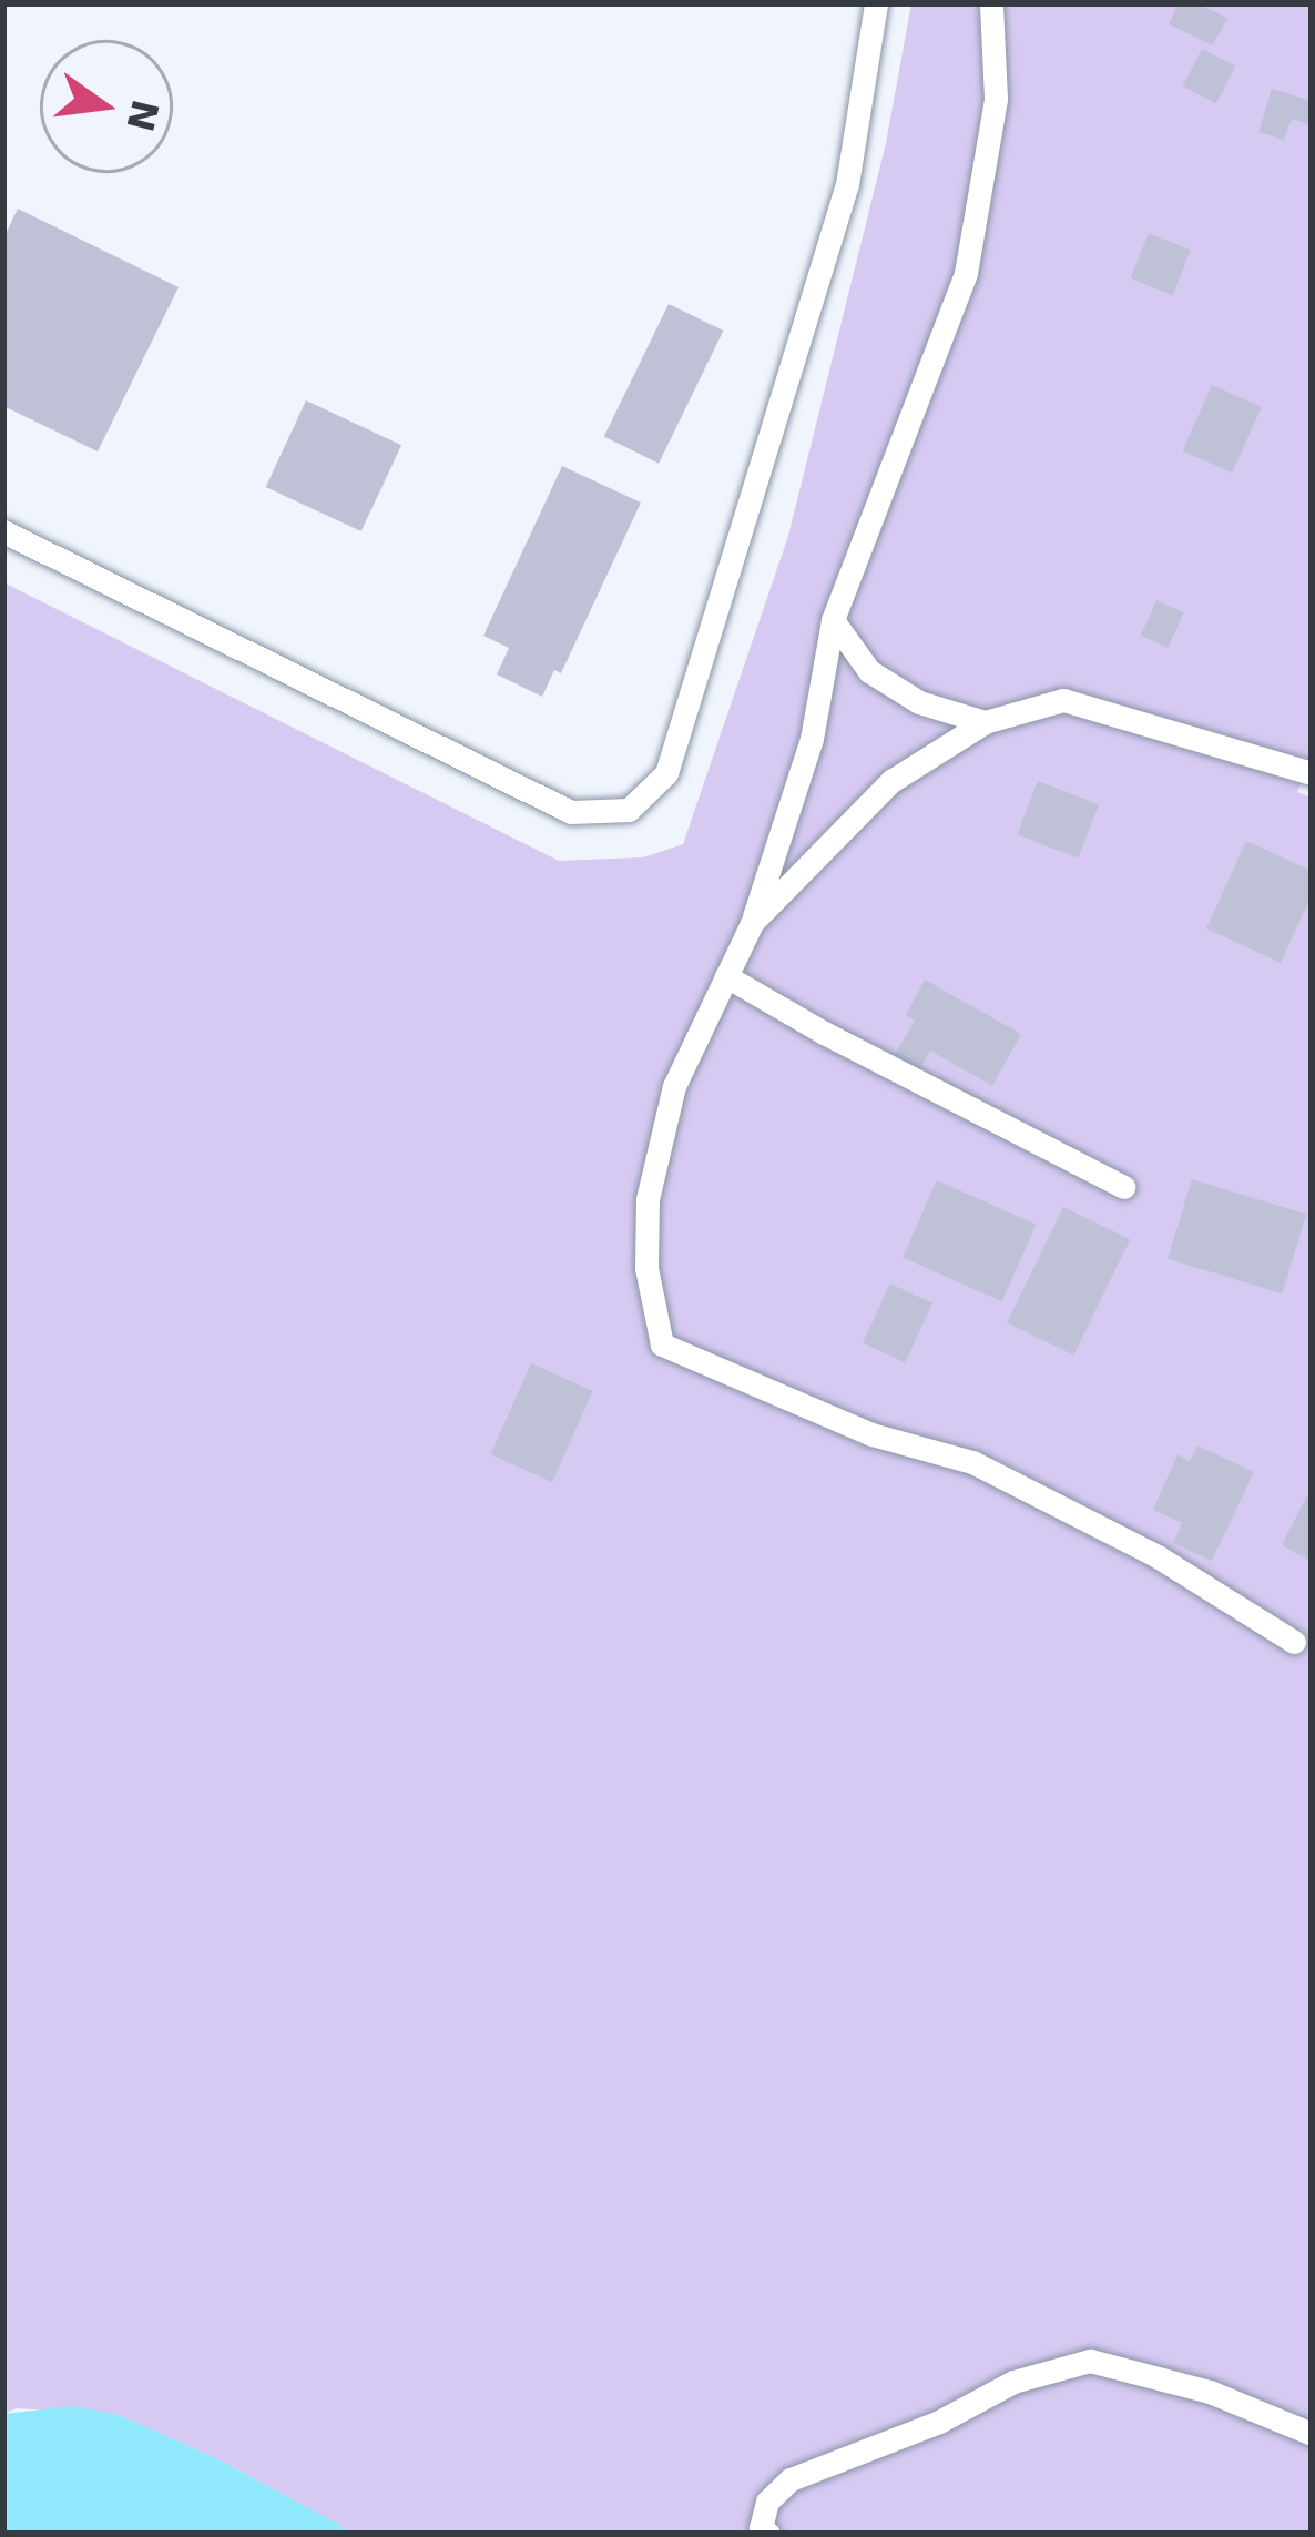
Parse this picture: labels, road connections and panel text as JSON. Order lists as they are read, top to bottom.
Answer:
{
  "north": "right"
}
